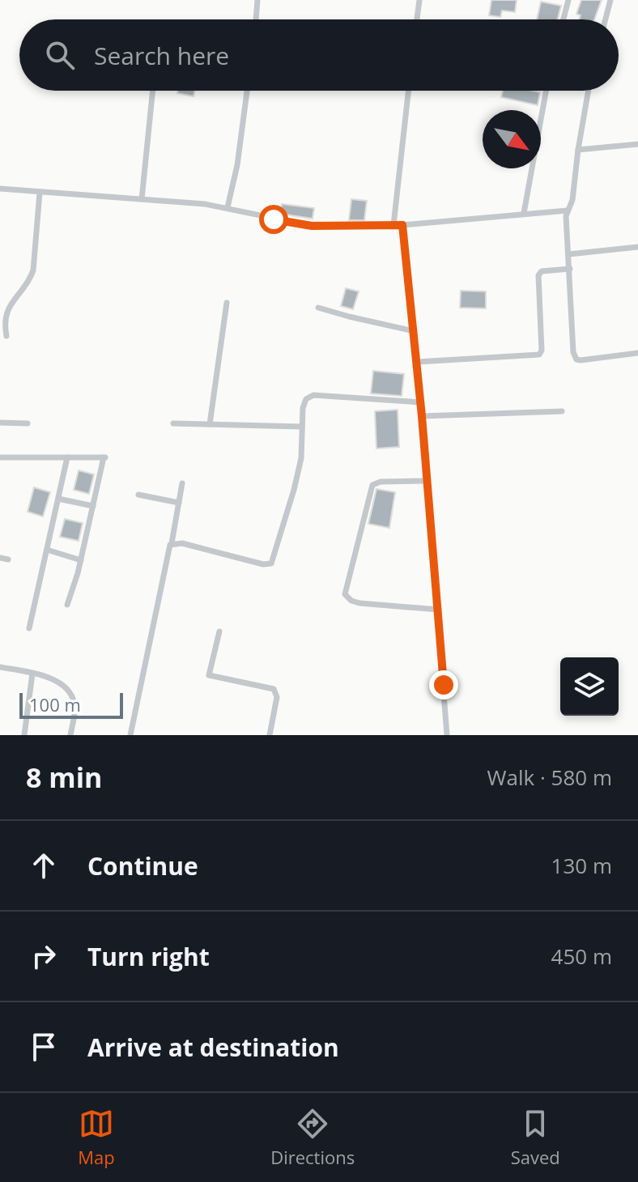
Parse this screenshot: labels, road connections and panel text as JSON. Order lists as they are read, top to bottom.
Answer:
{
  "scale_bar": "100 m",
  "north": "bottom right",
  "page": {
    "search": "Search here",
    "scale": "100 m",
    "heading": ["8 min", "Walk · 580 m"],
    "list": [
      ["Continue", "130 m"],
      ["Turn right", "450 m"],
      "Arrive at destination"
    ],
    "nav": ["Map", "Directions", "Saved"]
  }
}
